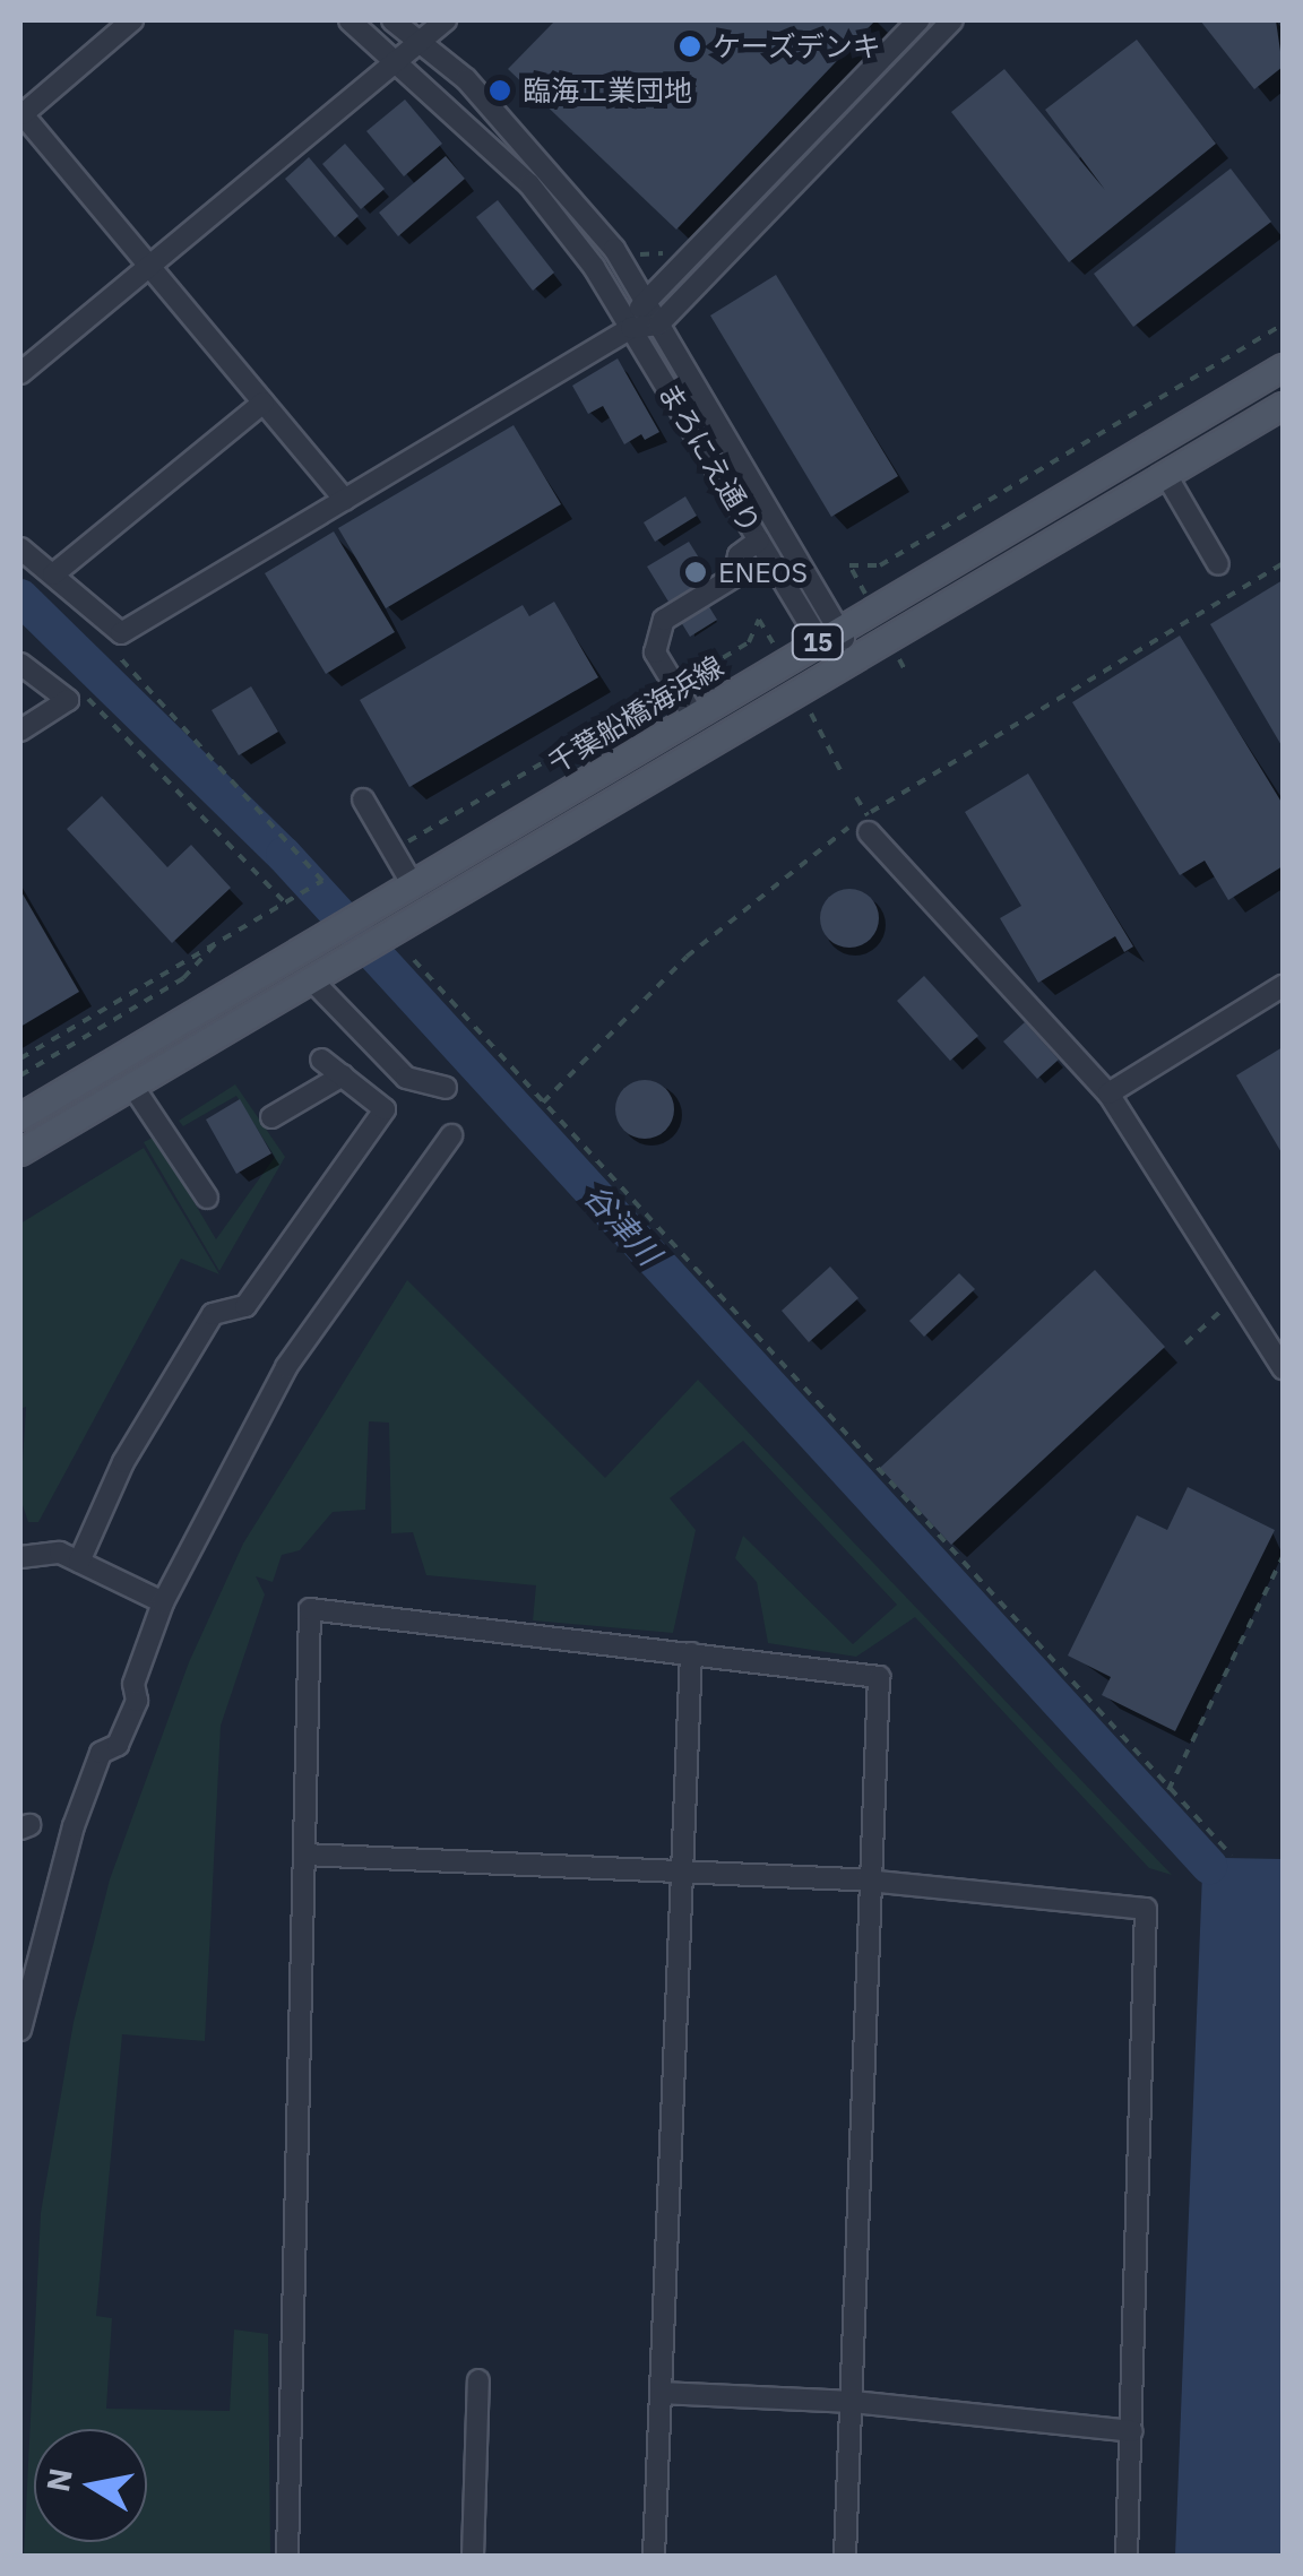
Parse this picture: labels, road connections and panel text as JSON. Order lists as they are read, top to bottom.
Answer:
{
  "streets": {
    "main road": ["15", "千葉船橋海浜線"],
    "street": ["まろにえ通り"]
  },
  "crossings": [
    ["まろにえ通り", "15"],
    ["まろにえ通り", "千葉船橋海浜線"]
  ],
  "water": ["谷津川"],
  "places": ["ケーズデンキ", "臨海工業団地", "ENEOS"],
  "north": "left"
}
